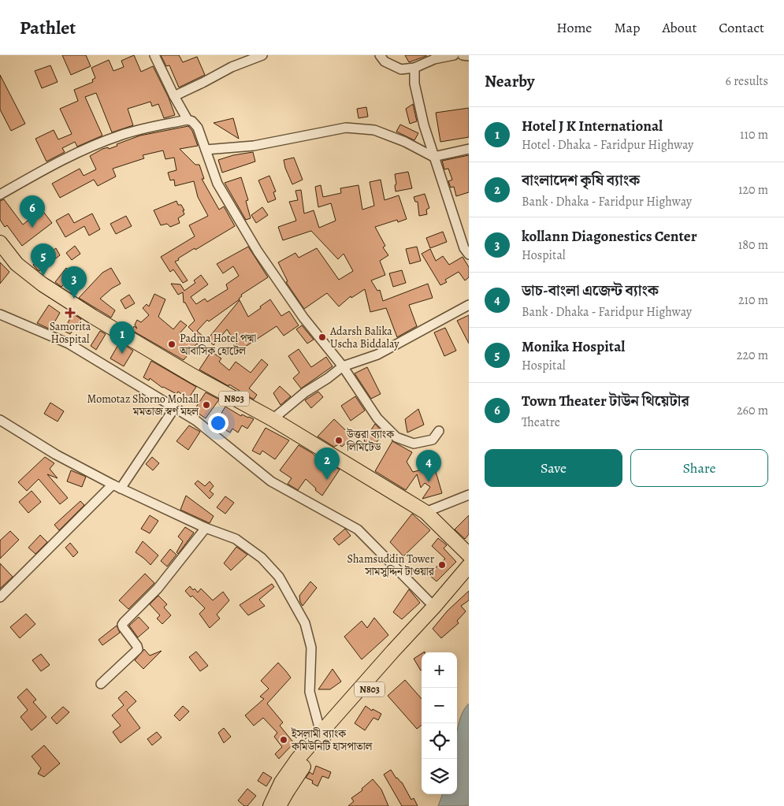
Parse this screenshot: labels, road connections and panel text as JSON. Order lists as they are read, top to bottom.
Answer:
{
  "streets": {
    "highway": ["N803"]
  },
  "places": {
    "health": ["Samorita Hospital"],
    "other": [
      "Adarsh Balika Uscha Biddalay",
      "Padma Hotel পদ্মা আবাসিক হোটেল",
      "Momotaz Shorno Mohall মমতাজ স্বর্ণ মহল",
      "উত্তরা ব্যাংক লিমিটেড",
      "Shamsuddin Tower সামসুদ্দিন টাওয়ার",
      "ইসলামী ব্যাংক কমিউনিটি হাসপাতাল"
    ]
  },
  "page": {
    "header": "Pathlet",
    "nav": [
      "Home",
      "Map",
      "About",
      "Contact"
    ],
    "heading": ["Nearby", "6 results"],
    "list": [
      {
        "mark": "1",
        "name": "Hotel J K International",
        "note": "Hotel · Dhaka - Faridpur Highway",
        "value": "110 m"
      },
      {
        "mark": "2",
        "name": "বাংলাদেশ কৃষি ব্যাংক",
        "note": "Bank · Dhaka - Faridpur Highway",
        "value": "120 m"
      },
      {
        "mark": "3",
        "name": "kollann Diagonestics Center",
        "note": "Hospital",
        "value": "180 m"
      },
      {
        "mark": "4",
        "name": "ডাচ-বাংলা এজেন্ট ব্যাংক",
        "note": "Bank · Dhaka - Faridpur Highway",
        "value": "210 m"
      },
      {
        "mark": "5",
        "name": "Monika Hospital",
        "note": "Hospital",
        "value": "220 m"
      },
      {
        "mark": "6",
        "name": "Town Theater টাউন থিয়েটার",
        "note": "Theatre",
        "value": "260 m"
      }
    ],
    "pins": [
      "6",
      "5",
      "3",
      "1",
      "2",
      "4"
    ],
    "buttons": ["Save", "Share"],
    "map_buttons": ["+", "−"]
  }
}
